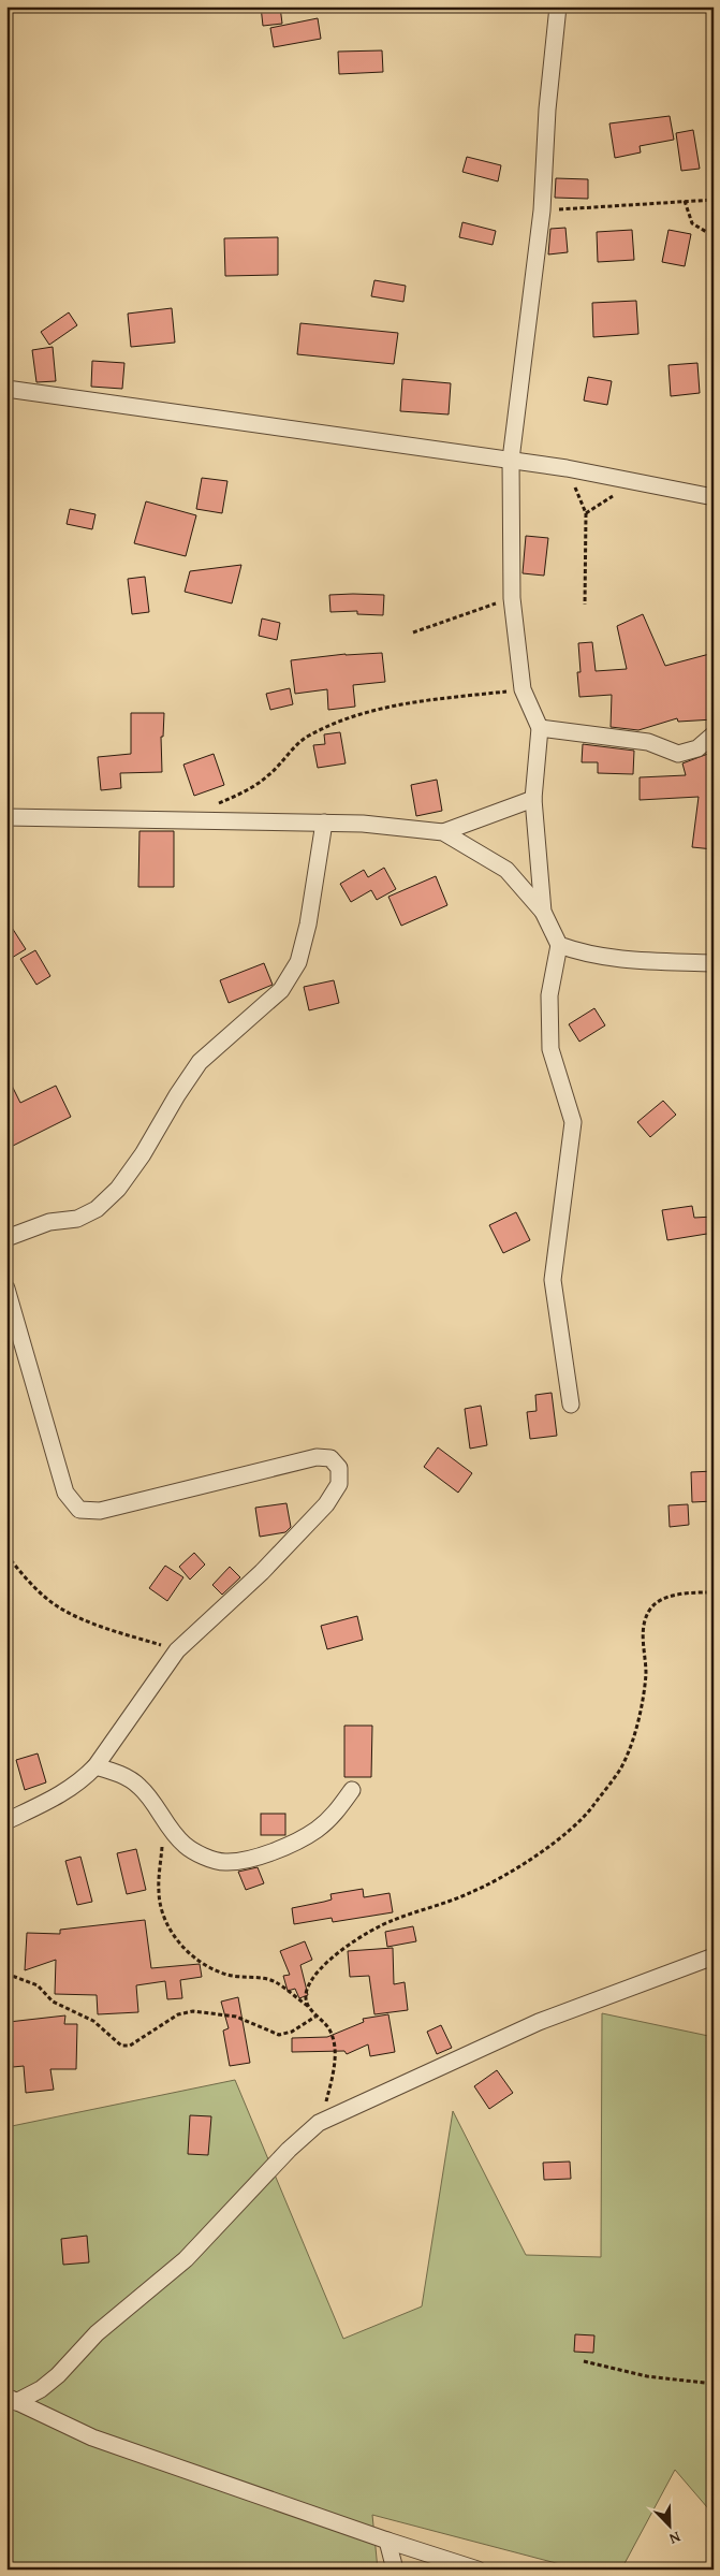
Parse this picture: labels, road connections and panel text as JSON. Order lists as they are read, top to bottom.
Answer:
{
  "north": "bottom right"
}
